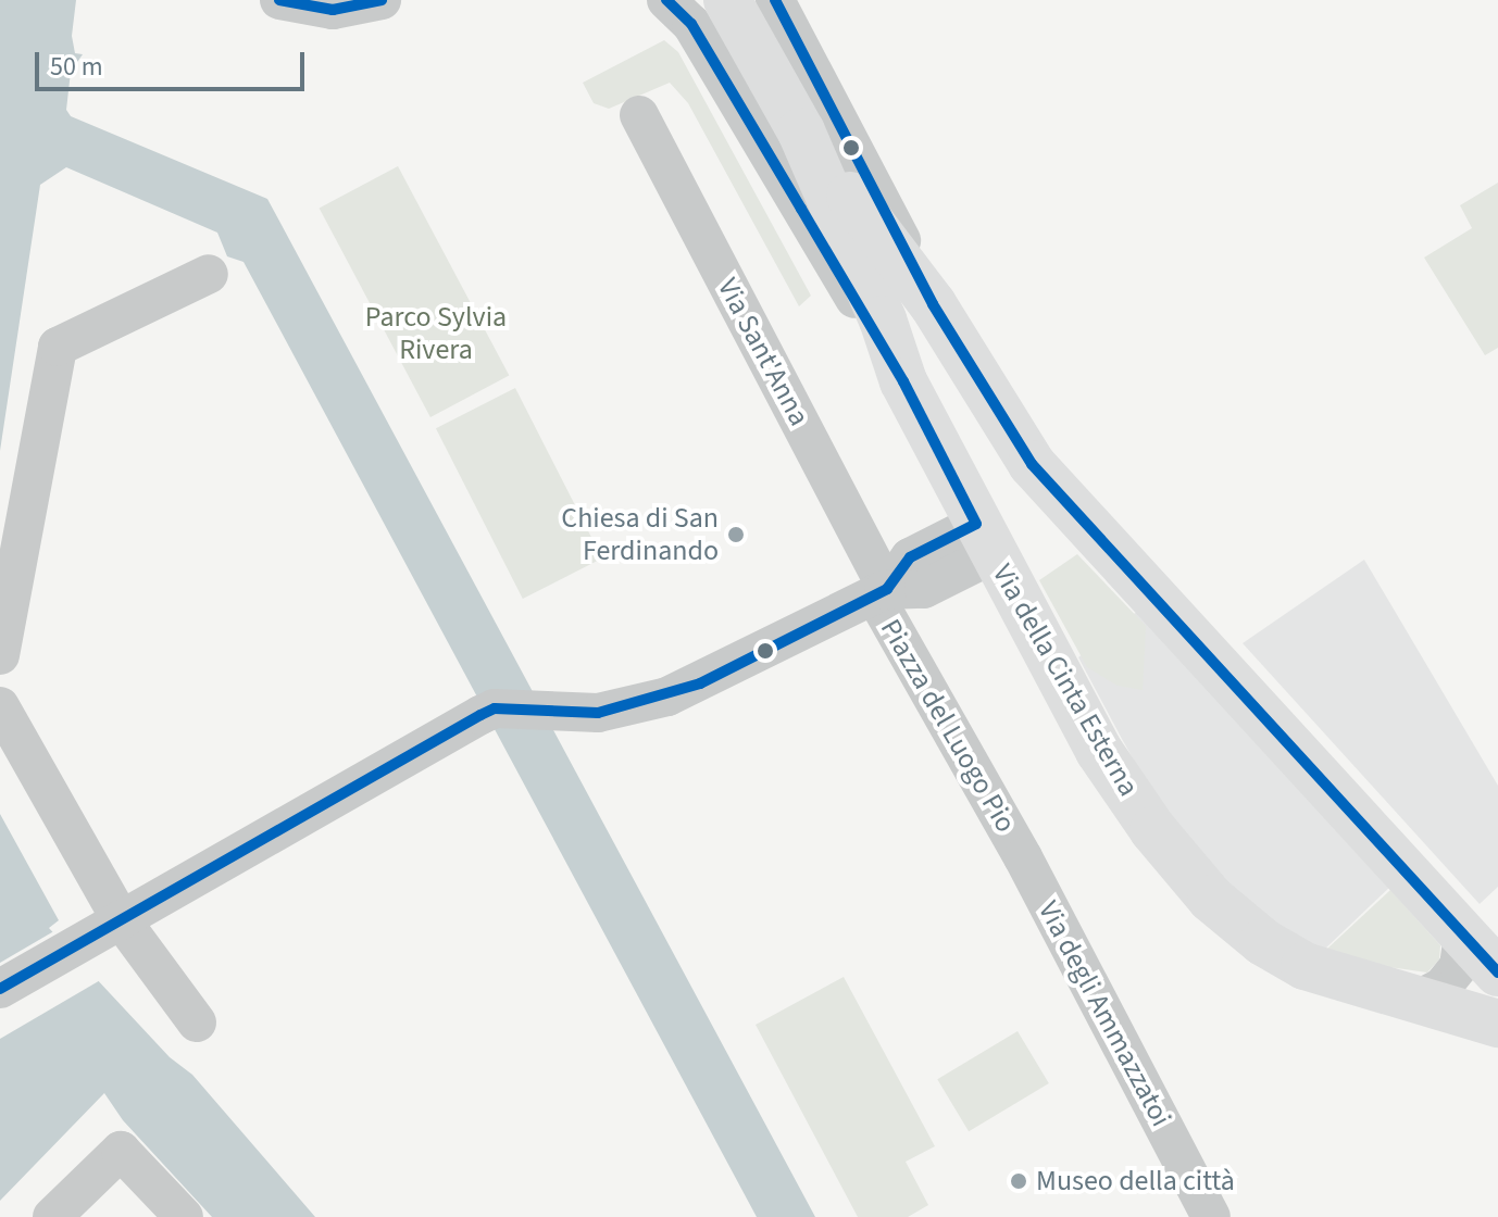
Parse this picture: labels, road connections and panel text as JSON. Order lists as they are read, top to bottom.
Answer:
{
  "streets": {
    "main road": ["Via della Cinta Esterna"],
    "street": ["Via Sant'Anna", "Piazza del Luogo Pio", "Via degli Ammazzatoi"]
  },
  "crossings": [
    ["Via Sant'Anna", "Piazza del Luogo Pio"],
    ["Via della Cinta Esterna", "Piazza del Luogo Pio"],
    ["Piazza del Luogo Pio", "Via degli Ammazzatoi"]
  ],
  "parks": ["Parco Sylvia Rivera"],
  "places": ["Chiesa di San Ferdinando", "Museo della città"],
  "scale_bar": "50 m"
}
